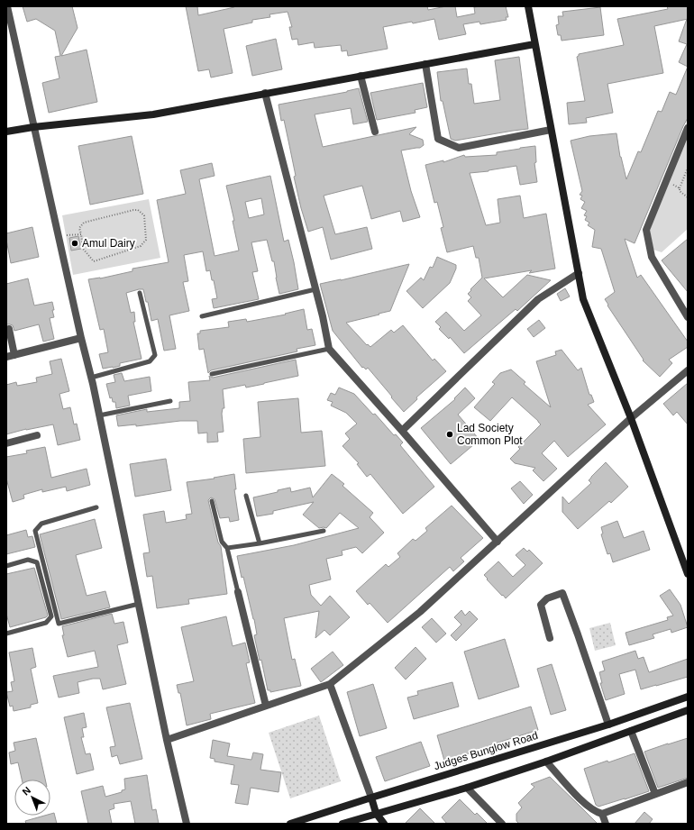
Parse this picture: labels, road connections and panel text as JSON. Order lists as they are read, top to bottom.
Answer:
{
  "streets": {
    "street": ["Judges Bunglow Road"]
  },
  "places": ["Amul Dairy", "Lad Society Common Plot"],
  "north": "top left"
}
